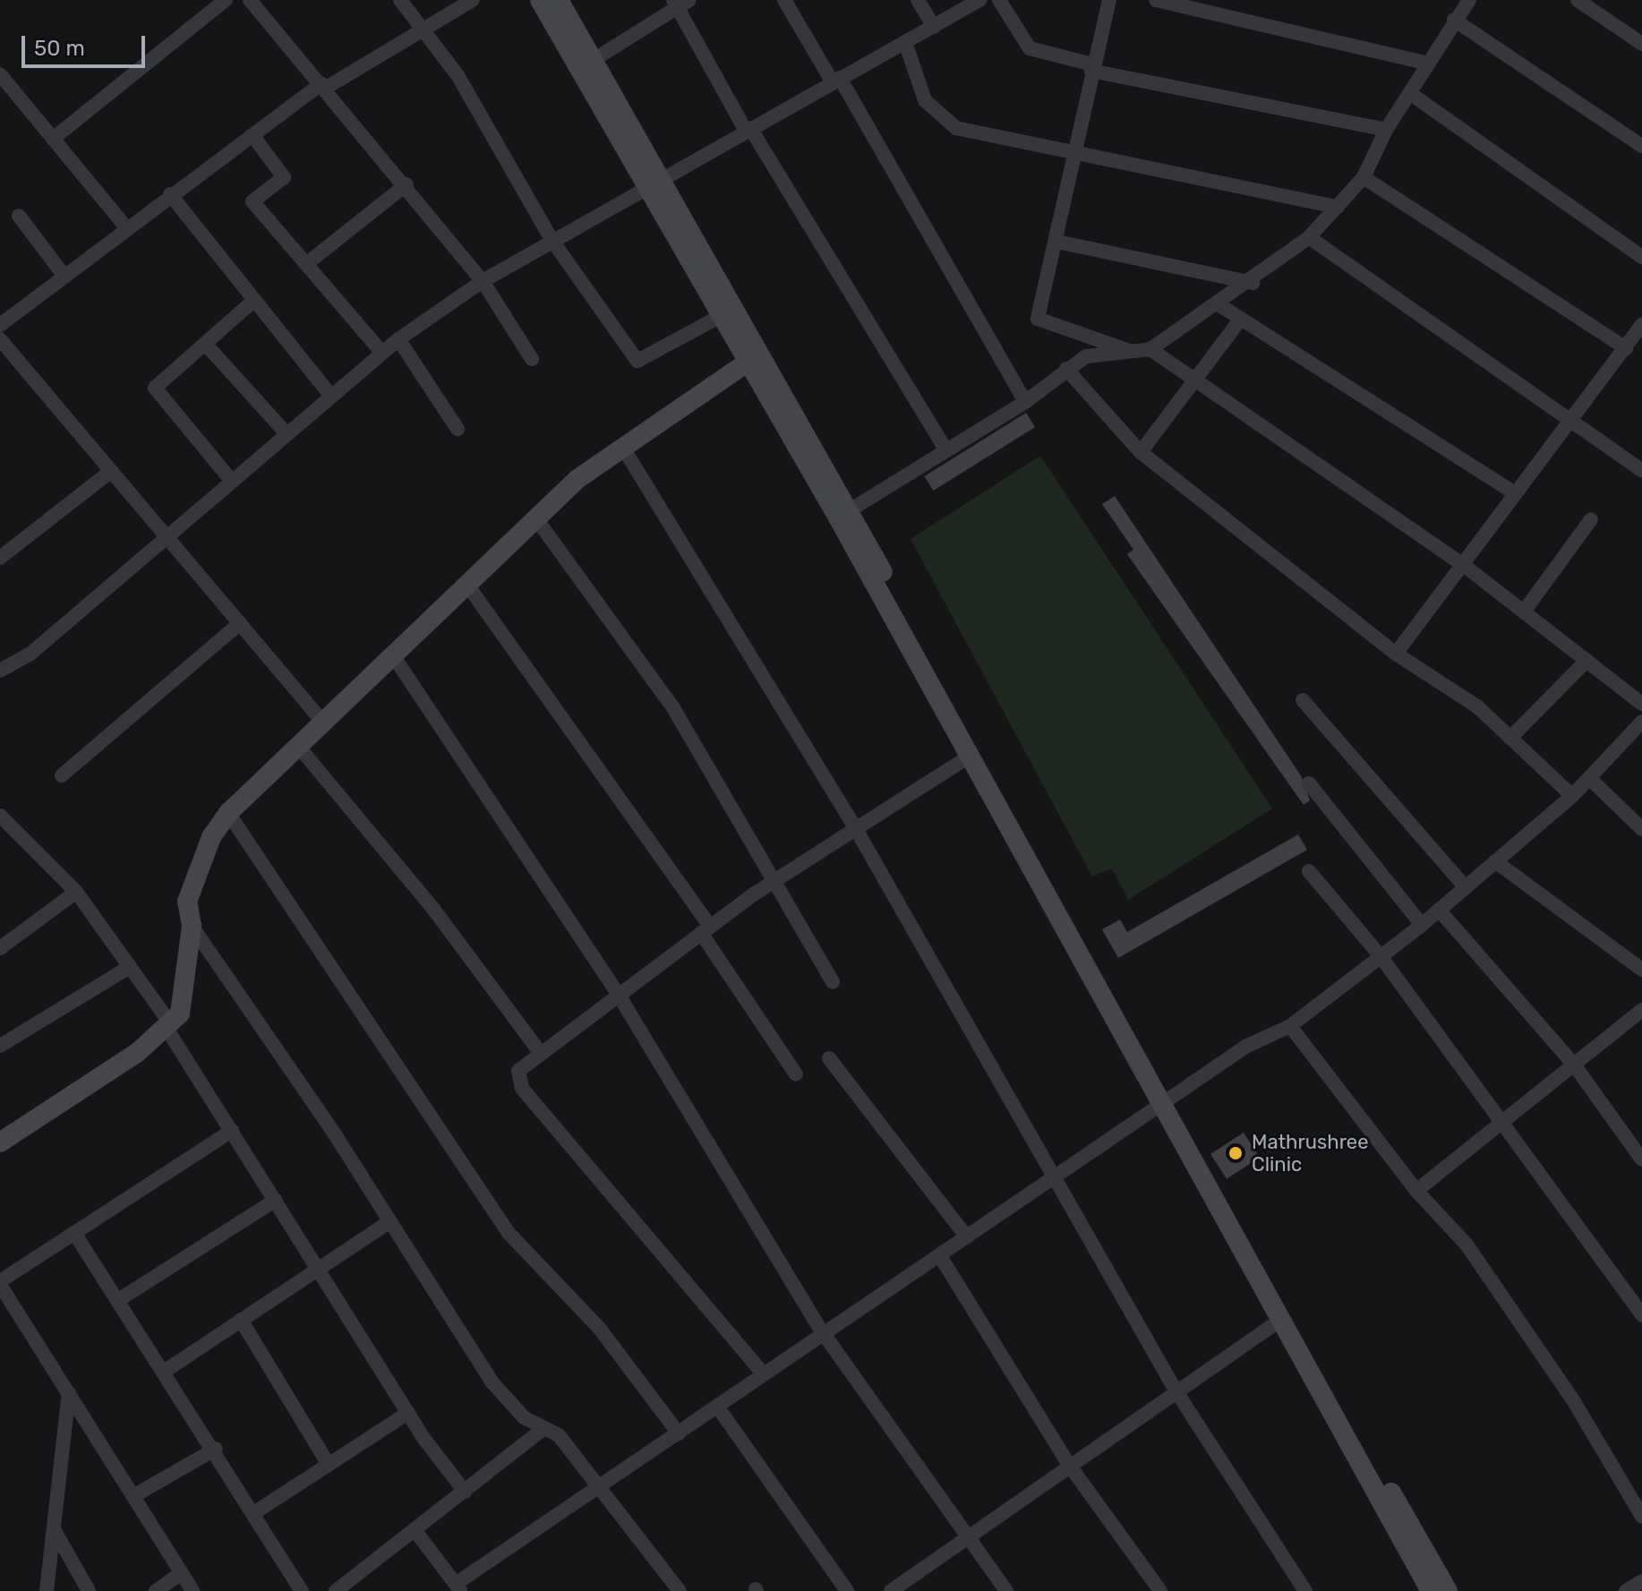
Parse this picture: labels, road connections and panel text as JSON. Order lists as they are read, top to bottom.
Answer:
{
  "places": ["Mathrushree Clinic"],
  "scale_bar": "50 m"
}
